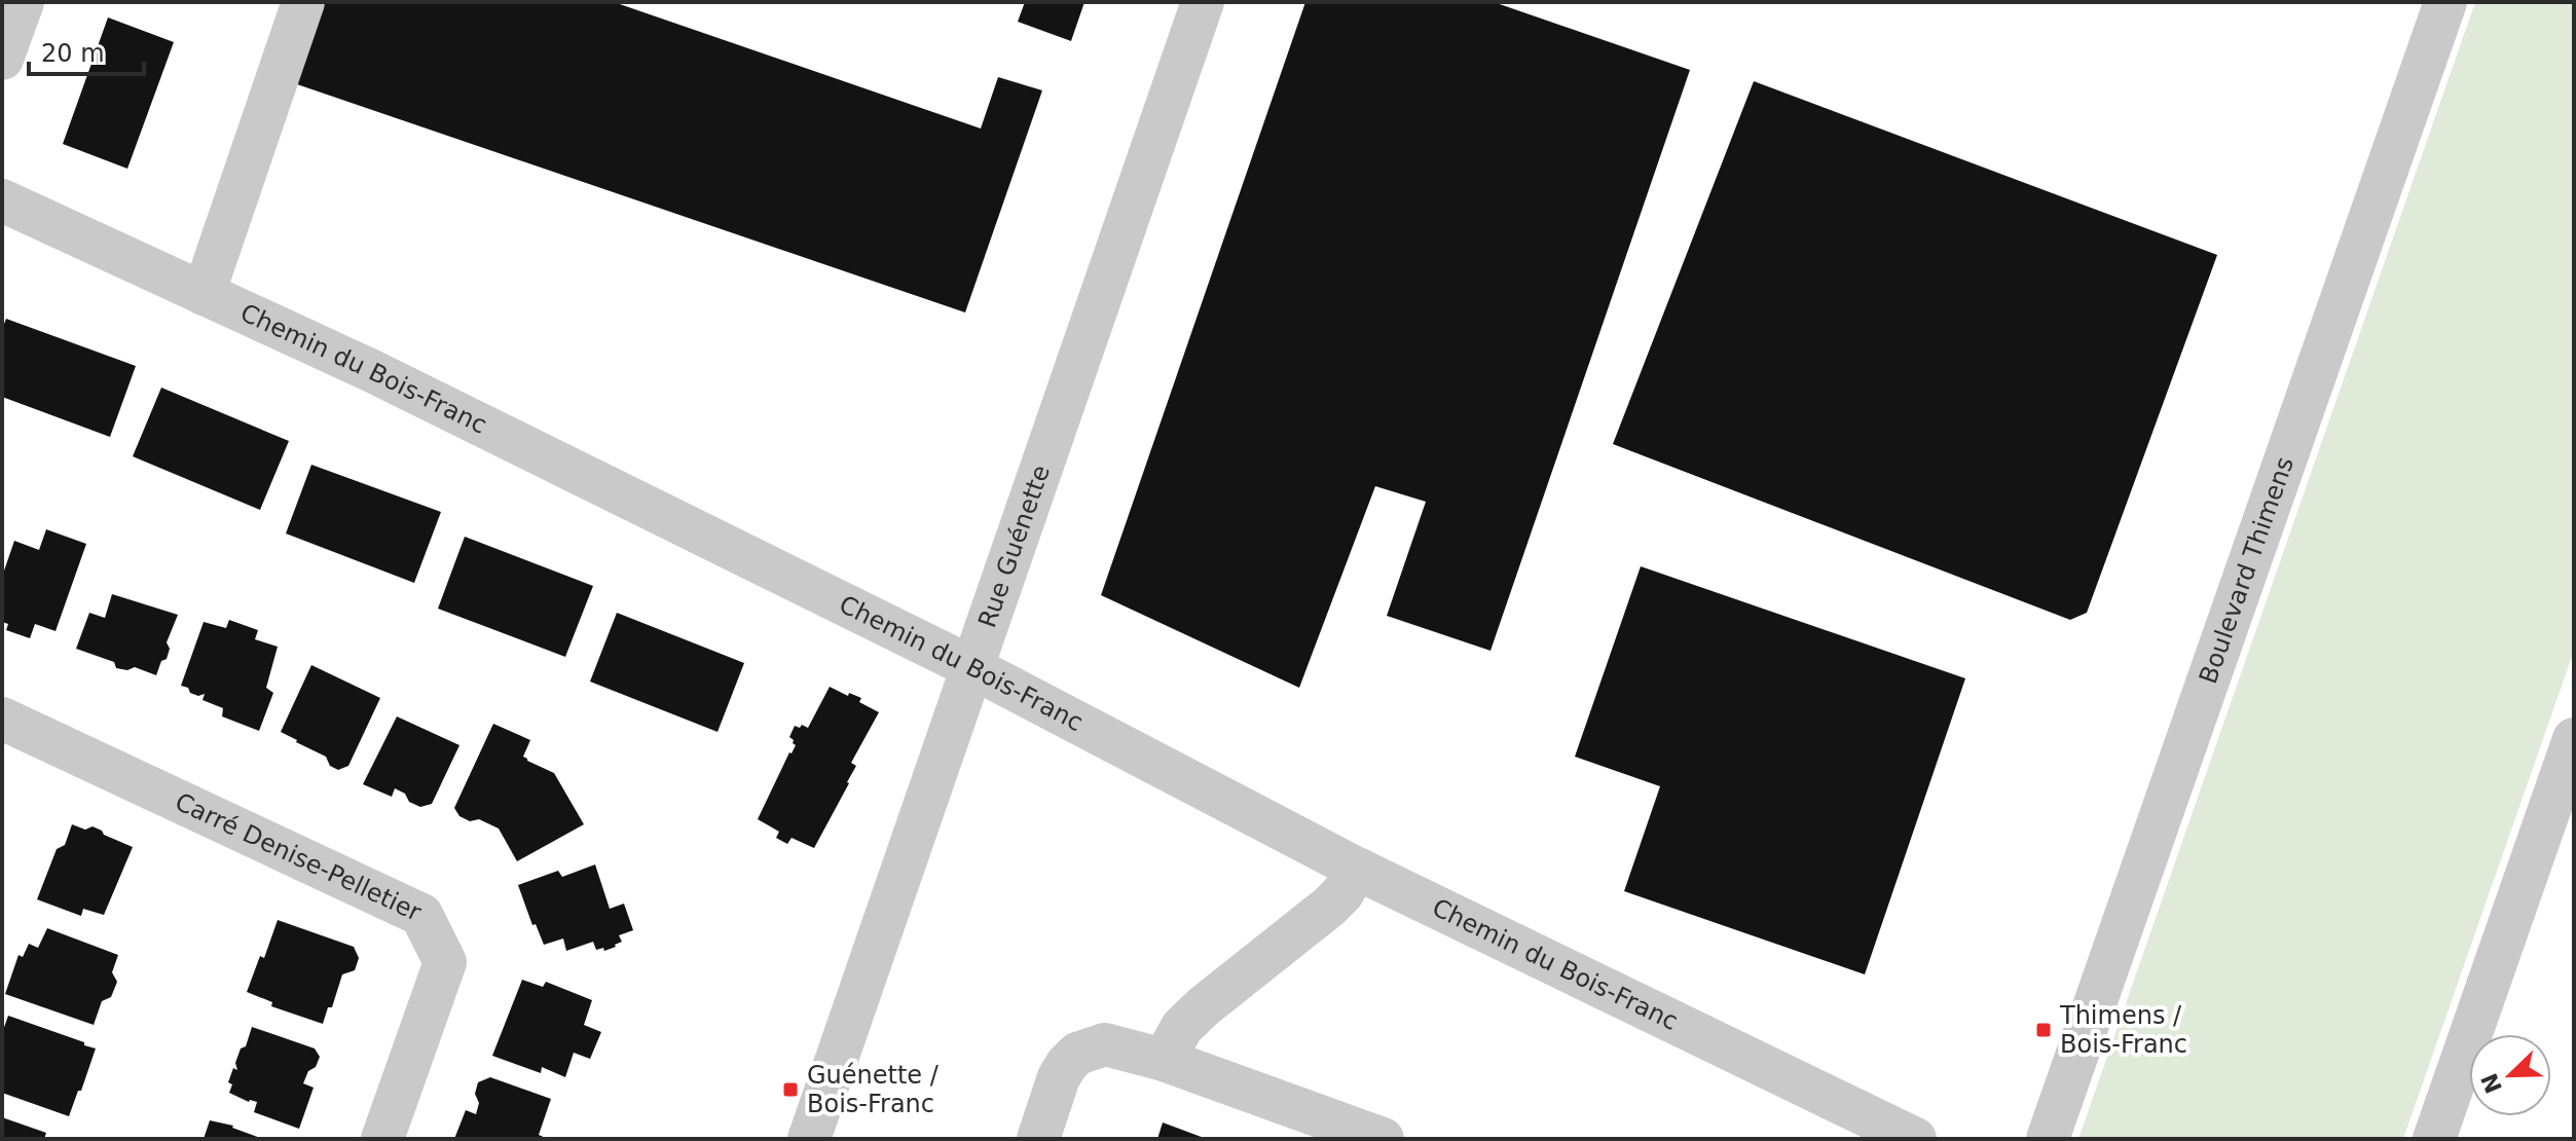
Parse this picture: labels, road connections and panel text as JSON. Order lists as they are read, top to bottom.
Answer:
{
  "streets": {
    "street": [
      "Chemin du Bois-Franc",
      "Rue Guénette",
      "Boulevard Thimens",
      "Carré Denise-Pelletier"
    ]
  },
  "crossings": [
    ["Chemin du Bois-Franc", "Rue Guénette"]
  ],
  "places": {
    "transit": ["Thimens / Bois-Franc", "Guénette / Bois-Franc"]
  },
  "scale_bar": "20 m",
  "north": "bottom left"
}
